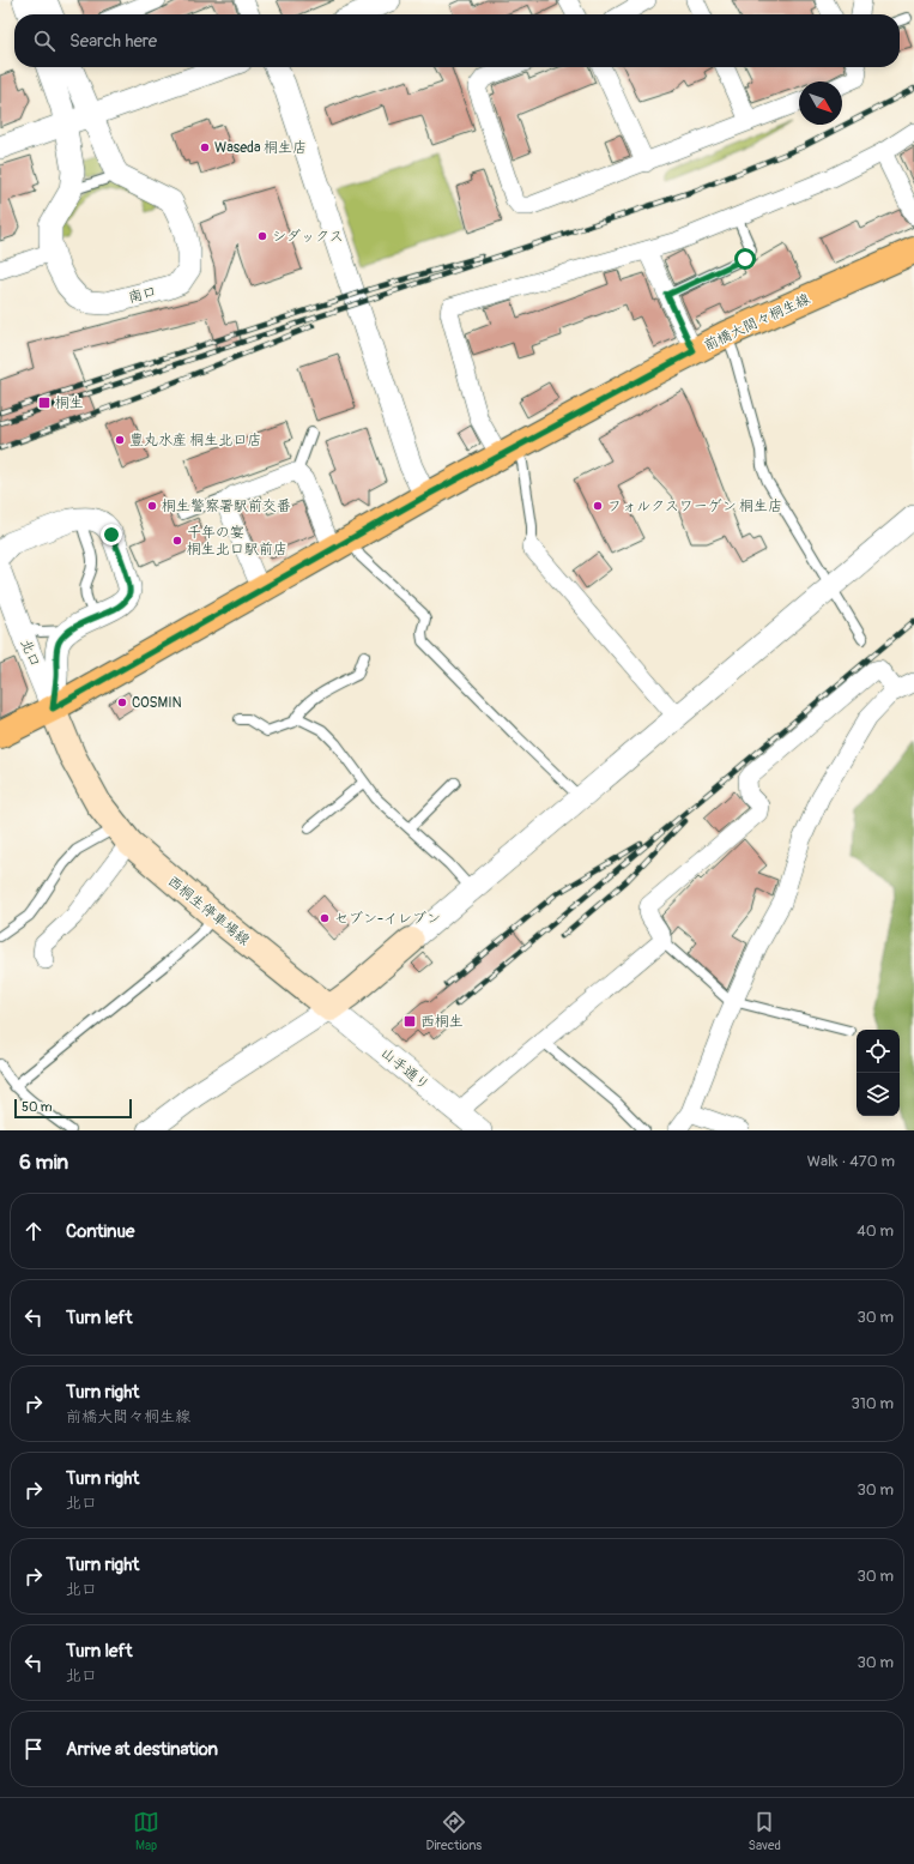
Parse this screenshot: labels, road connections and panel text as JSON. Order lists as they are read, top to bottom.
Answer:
{
  "streets": {
    "main road": ["前橋大間々桐生線", "西桐生停車場線"],
    "street": ["南口", "北口", "山手通り"]
  },
  "crossings": [
    ["前橋大間々桐生線", "北口"],
    ["前橋大間々桐生線", "西桐生停車場線"],
    ["北口", "西桐生停車場線"],
    ["西桐生停車場線", "山手通り"]
  ],
  "places": {
    "other": [
      "Waseda 桐生店",
      "シダックス",
      "豊丸水産 桐生北口店",
      "桐生警察署駅前交番",
      "フォルクスワーゲン 桐生店",
      "千年の宴 桐生北口駅前店",
      "COSMIN",
      "セブン-イレブン"
    ],
    "transit": ["桐生", "西桐生"]
  },
  "scale_bar": "50 m",
  "north": "bottom right",
  "page": {
    "search": "Search here",
    "scale": "50 m",
    "heading": ["6 min", "Walk · 470 m"],
    "list": [
      ["Continue", "40 m"],
      ["Turn left", "30 m"],
      ["Turn right", "前橋大間々桐生線", "310 m"],
      ["Turn right", "北口", "30 m"],
      ["Turn right", "北口", "30 m"],
      ["Turn left", "北口", "30 m"],
      "Arrive at destination"
    ],
    "nav": ["Map", "Directions", "Saved"]
  }
}
